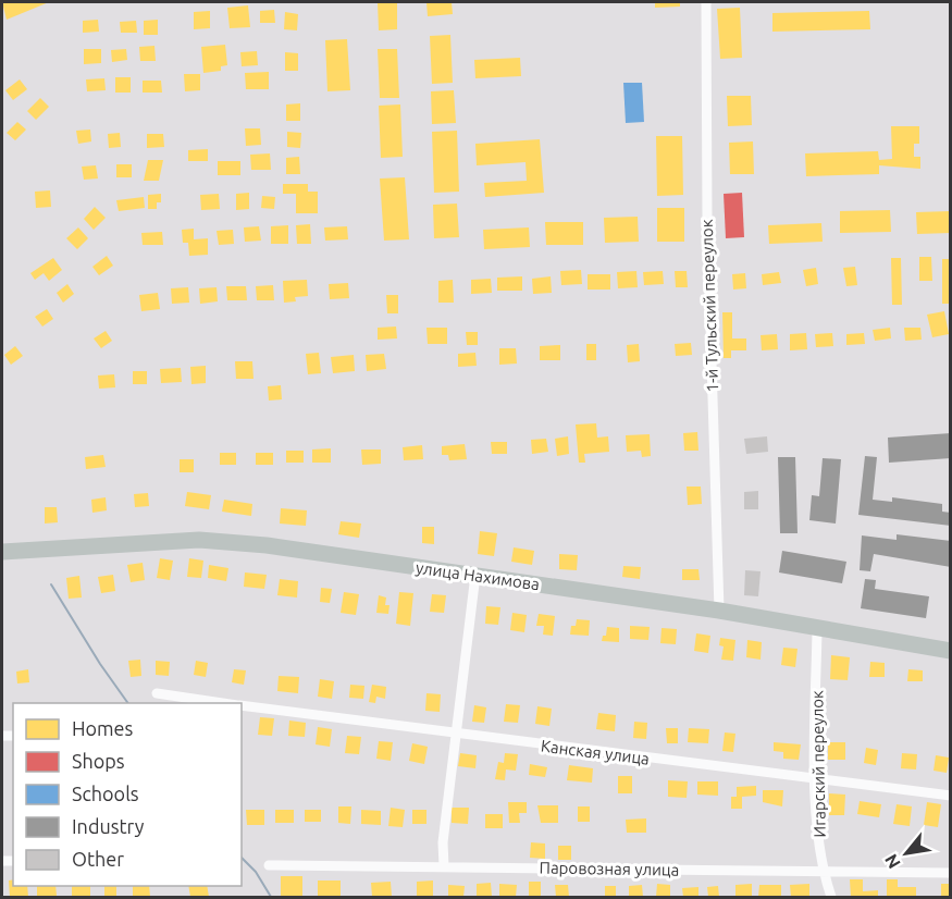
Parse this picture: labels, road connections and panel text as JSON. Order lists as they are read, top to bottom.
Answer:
{
  "streets": {
    "main road": ["улица Нахимова"],
    "street": [
      "1-й Тульский переулок",
      "Канская улица",
      "Игарский переулок",
      "Паровозная улица"
    ]
  },
  "crossings": [
    ["1-й Тульский переулок", "улица Нахимова"],
    ["улица Нахимова", "Игарский переулок"],
    ["Канская улица", "Игарский переулок"],
    ["Игарский переулок", "Паровозная улица"]
  ],
  "legend": [
    "Homes",
    "Shops",
    "Schools",
    "Industry",
    "Other"
  ],
  "north": "bottom left"
}
